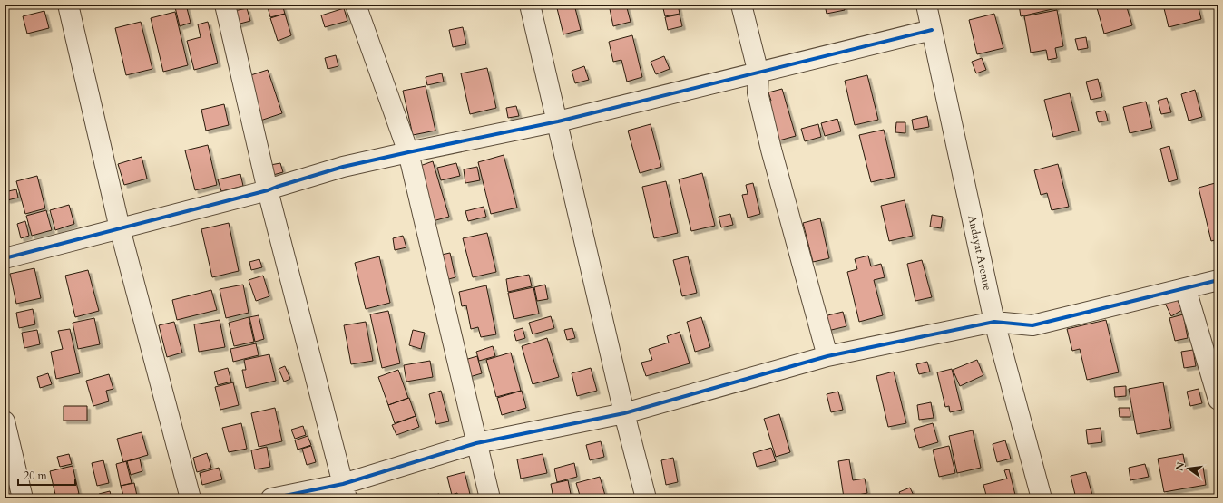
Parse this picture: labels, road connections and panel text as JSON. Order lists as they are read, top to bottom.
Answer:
{
  "streets": {
    "street": ["Andayat Avenue"]
  },
  "scale_bar": "20 m",
  "north": "left"
}
